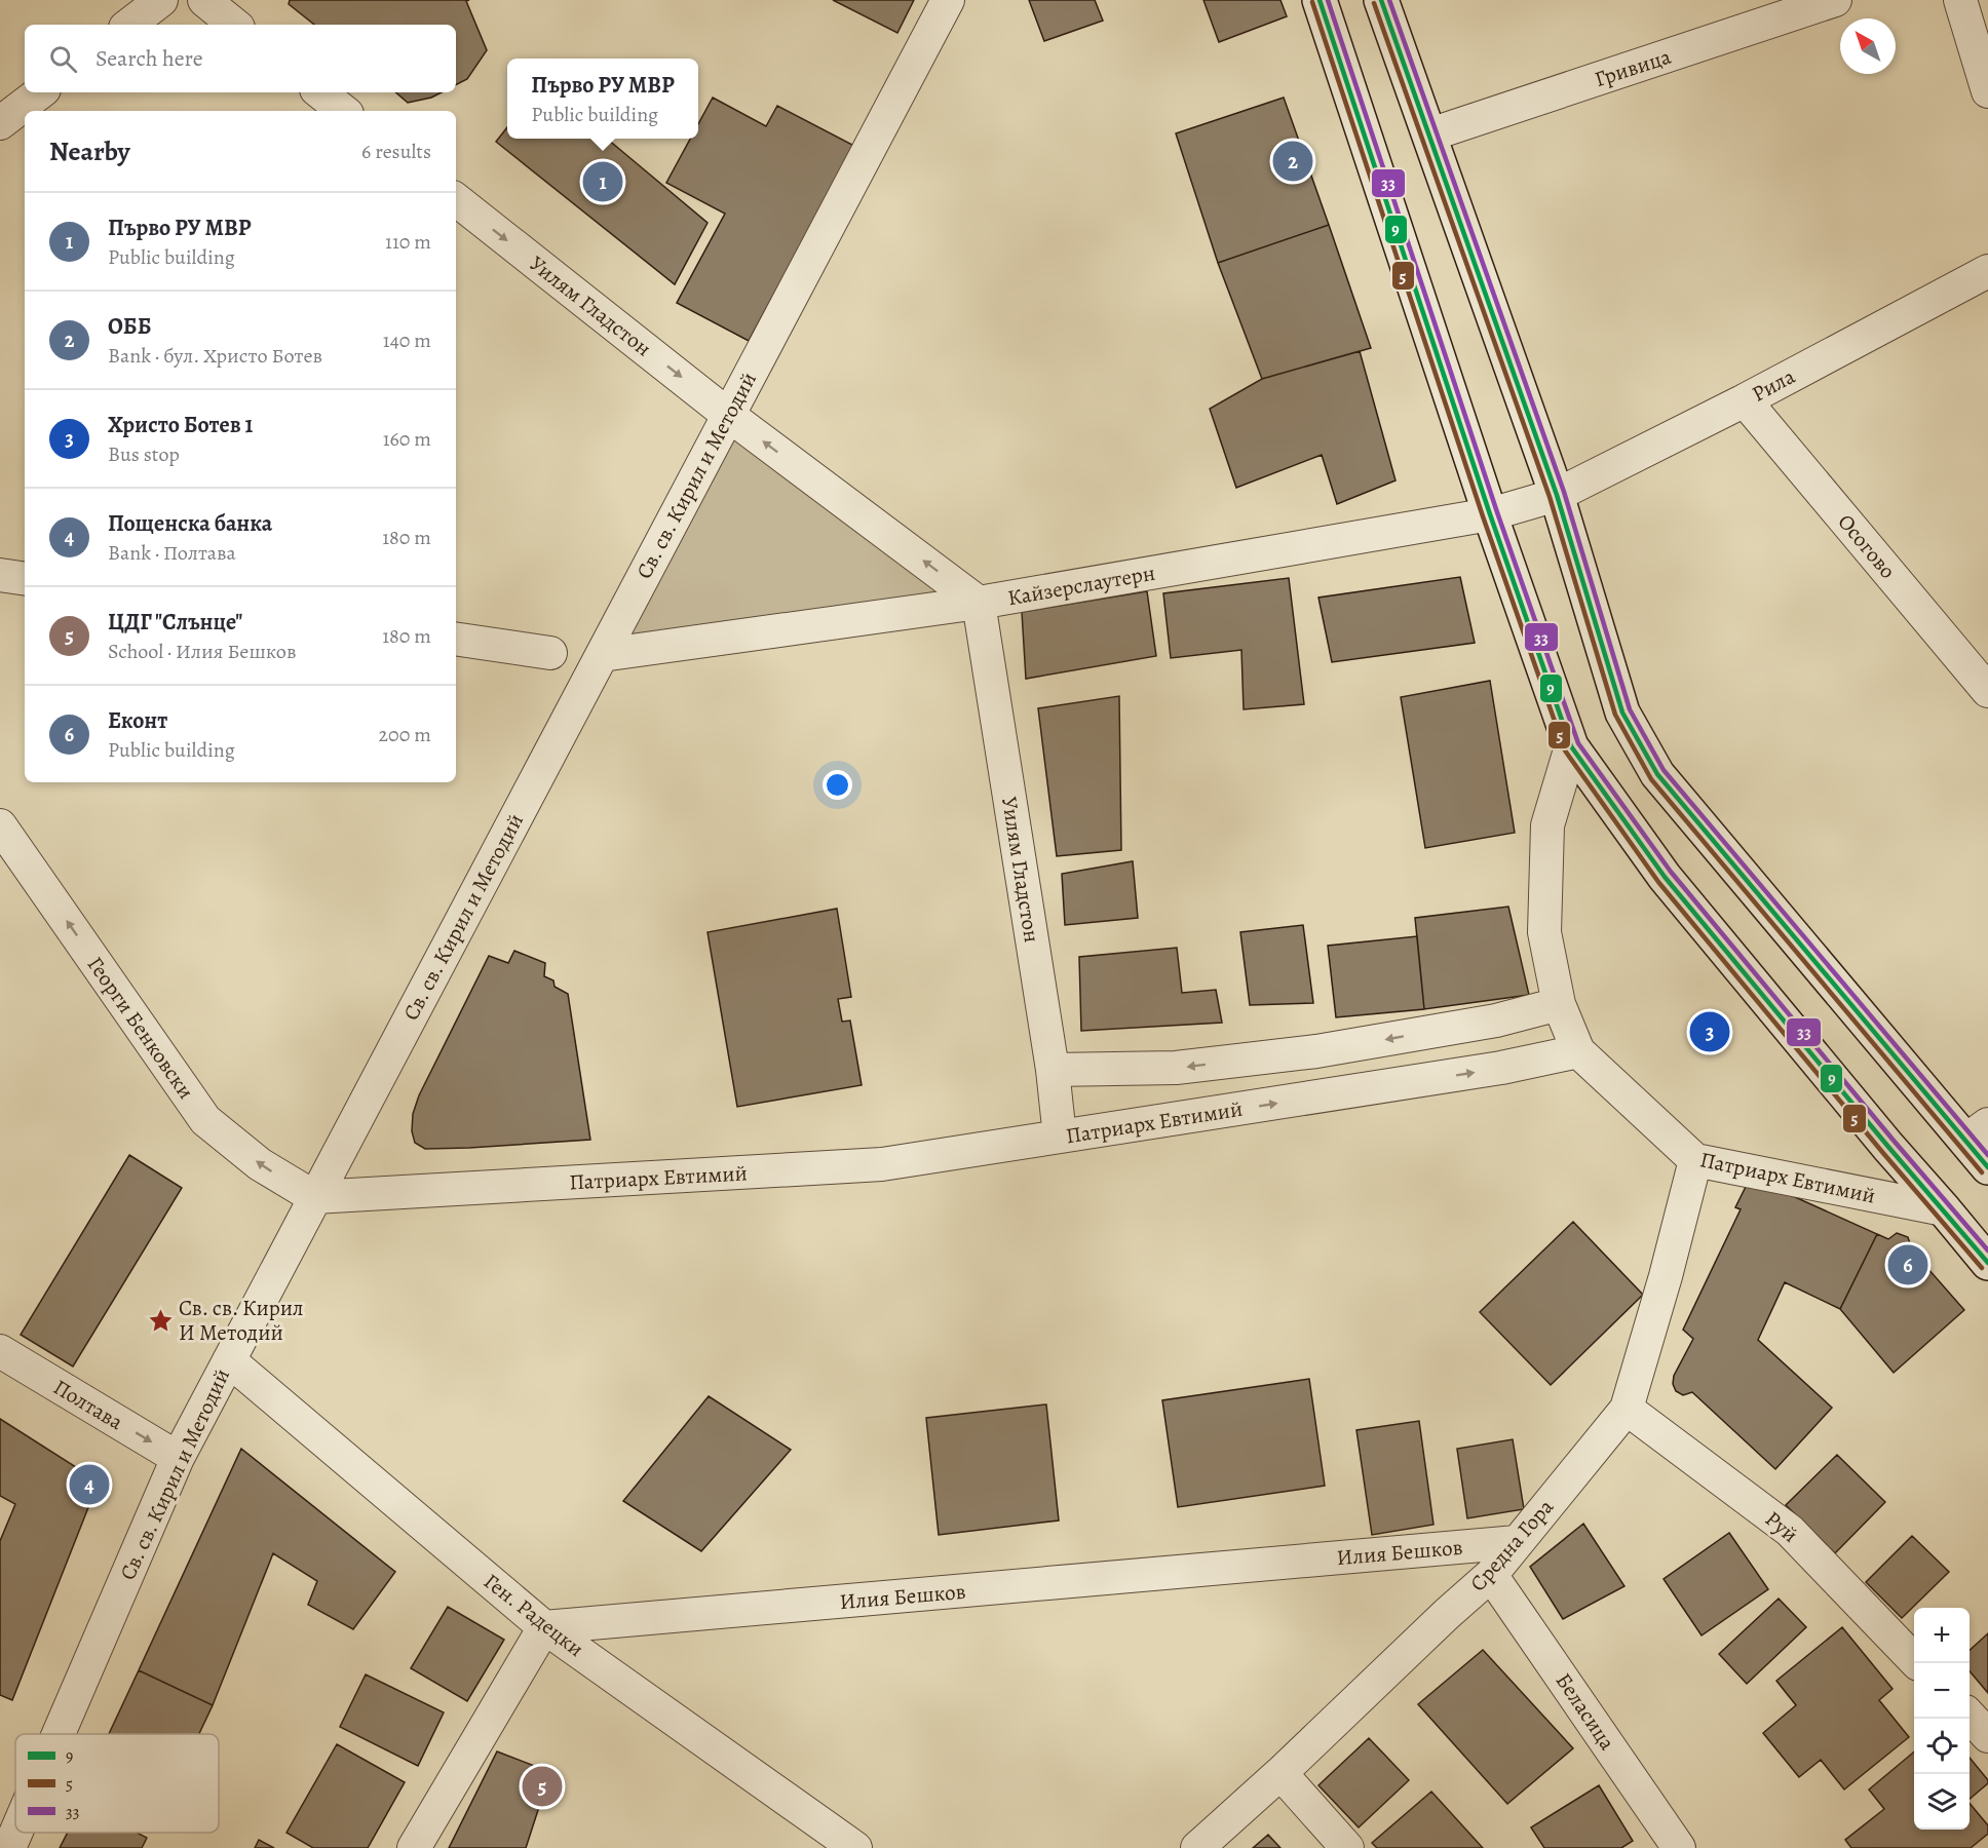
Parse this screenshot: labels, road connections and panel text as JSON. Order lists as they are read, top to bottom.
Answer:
{
  "streets": {
    "street": [
      "Гривица",
      "Уилям Гладстон",
      "Рила",
      "Св. св. Кирил и Методий",
      "Осогово",
      "Кайзерслаутерн",
      "Георги Бенковски",
      "Патриарх Евтимий",
      "Полтава",
      "Руй",
      "Средна Гора",
      "Илия Бешков",
      "Ген. Радецки",
      "Беласица"
    ]
  },
  "crossings": [
    ["Уилям Гладстон", "Св. св. Кирил и Методий"],
    ["Уилям Гладстон", "Кайзерслаутерн"],
    ["Уилям Гладстон", "Патриарх Евтимий"],
    ["Рила", "Осогово"],
    ["Рила", "Кайзерслаутерн"],
    ["Св. св. Кирил и Методий", "Кайзерслаутерн"],
    ["Св. св. Кирил и Методий", "Георги Бенковски"],
    ["Св. св. Кирил и Методий", "Патриарх Евтимий"],
    ["Св. св. Кирил и Методий", "Полтава"],
    ["Св. св. Кирил и Методий", "Ген. Радецки"],
    ["Георги Бенковски", "Патриарх Евтимий"],
    ["Патриарх Евтимий", "Средна Гора"],
    ["Руй", "Средна Гора"],
    ["Средна Гора", "Илия Бешков"],
    ["Средна Гора", "Беласица"],
    ["Илия Бешков", "Ген. Радецки"]
  ],
  "one_way": ["Георги Бенковски", "Полтава"],
  "places": {
    "place": ["Св. св. Кирил И Методий"]
  },
  "lines": ["transit line 9", "transit line 33", "transit line 5"],
  "legend": ["9", "5", "33"],
  "north": "top left",
  "page": {
    "search": "Search here",
    "popup": ["Първо РУ МВР", "Public building"],
    "heading": ["Nearby", "6 results"],
    "pins": [
      "2",
      "1",
      "3",
      "6",
      "4",
      "5"
    ],
    "list": [
      {
        "mark": "1",
        "name": "Първо РУ МВР",
        "note": "Public building",
        "value": "110 m"
      },
      {
        "mark": "2",
        "name": "ОББ",
        "note": "Bank · бул. Христо Ботев",
        "value": "140 m"
      },
      {
        "mark": "3",
        "name": "Христо Ботев 1",
        "note": "Bus stop",
        "value": "160 m"
      },
      {
        "mark": "4",
        "name": "Пощенска банка",
        "note": "Bank · Полтава",
        "value": "180 m"
      },
      {
        "mark": "5",
        "name": "ЦДГ \"Слънце\"",
        "note": "School · Илия Бешков",
        "value": "180 m"
      },
      {
        "mark": "6",
        "name": "Еконт",
        "note": "Public building",
        "value": "200 m"
      }
    ],
    "map_buttons": ["+", "−"]
  }
}
